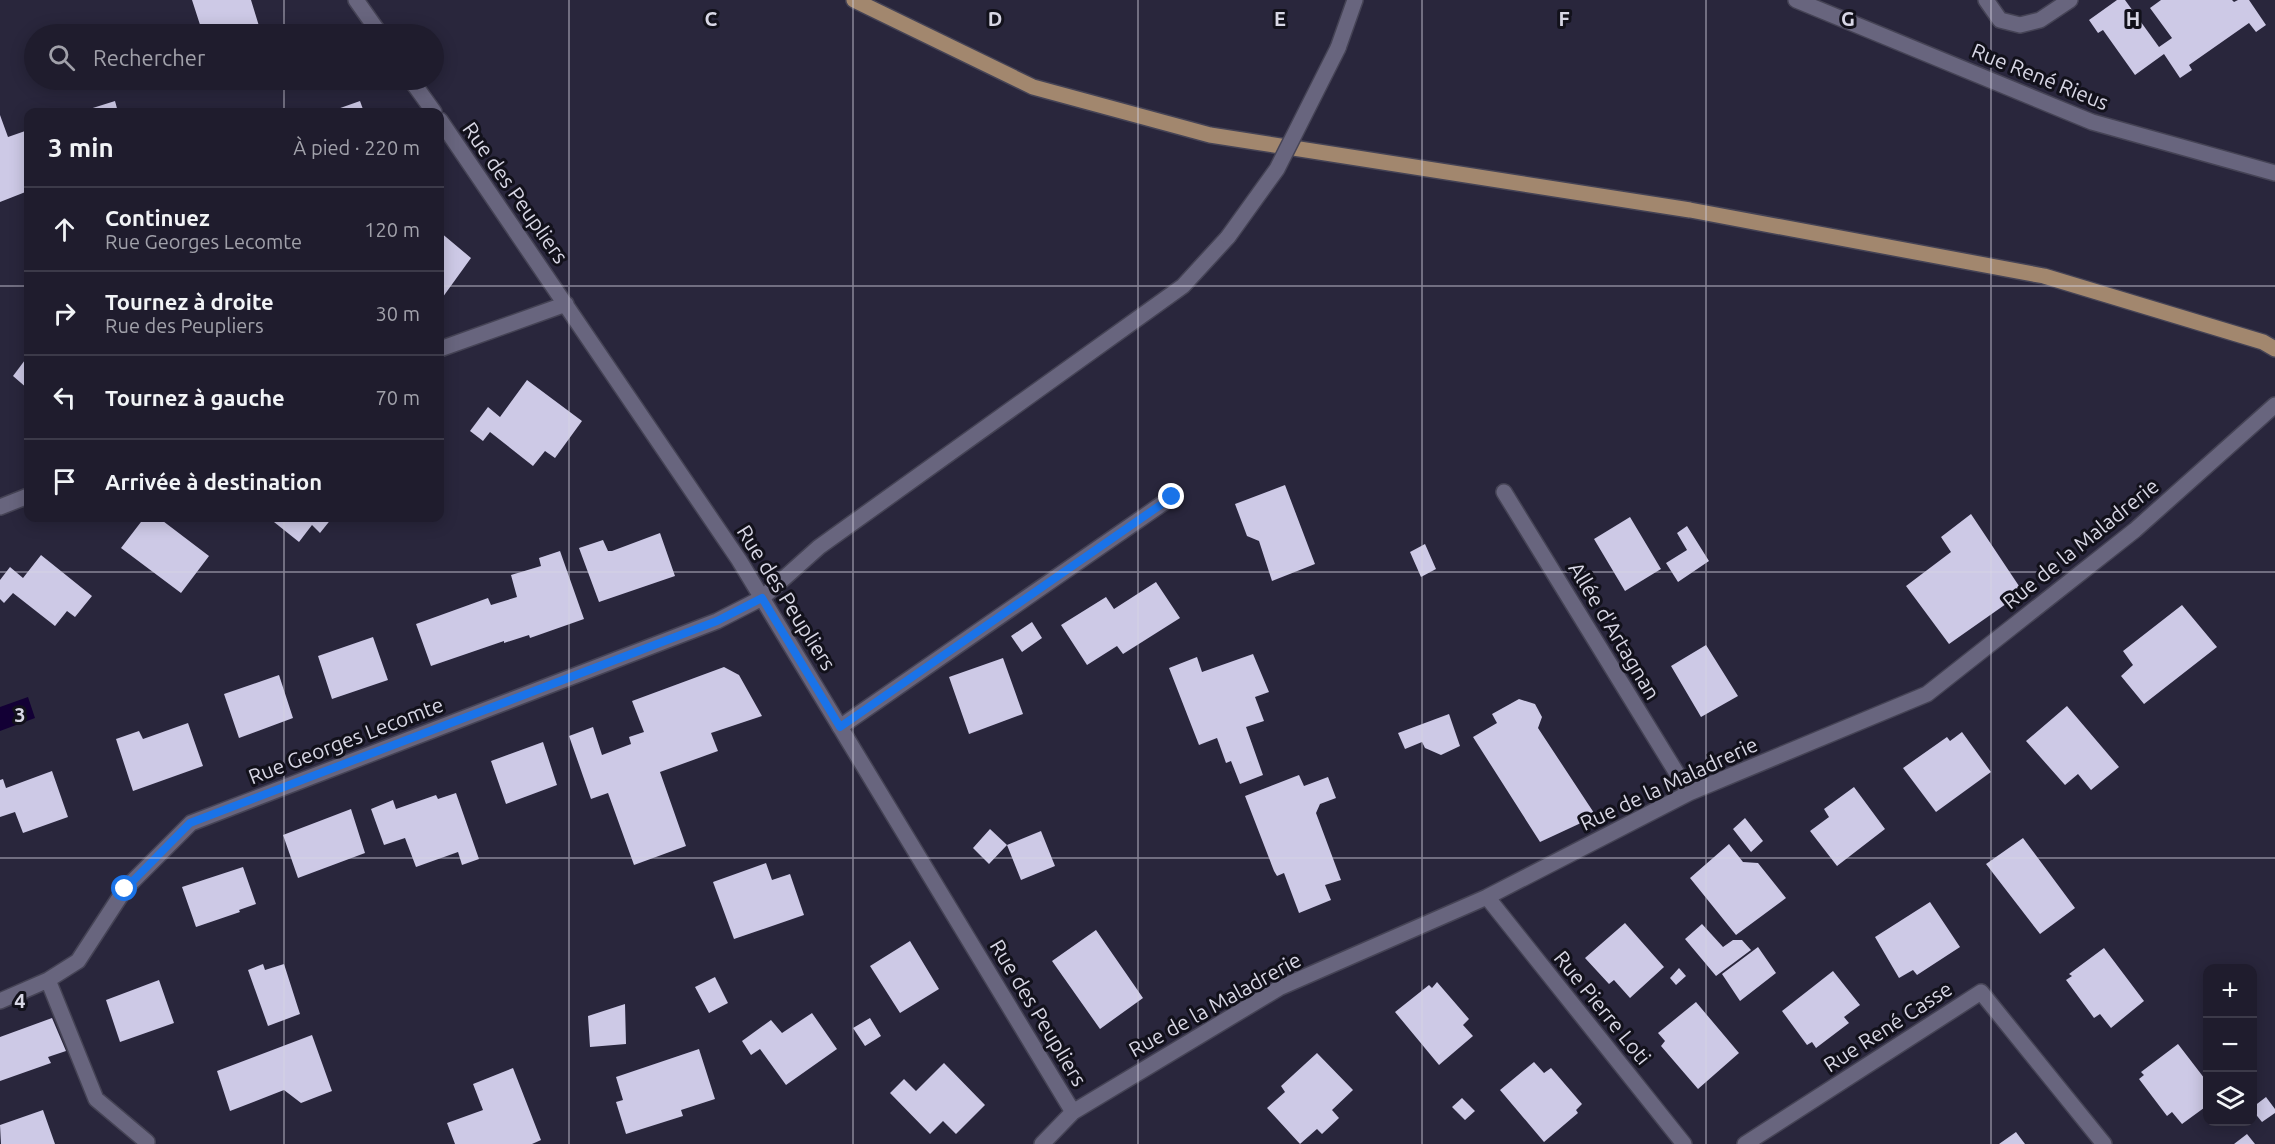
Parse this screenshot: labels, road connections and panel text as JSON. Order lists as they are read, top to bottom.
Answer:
{
  "streets": {
    "street": [
      "Rue René Rieus",
      "Rue des Peupliers",
      "Rue de la Maladrerie",
      "Allée d'Artagnan",
      "Rue Georges Lecomte",
      "Rue Pierre Loti",
      "Rue René Casse"
    ]
  },
  "crossings": [
    ["Rue des Peupliers", "Rue de la Maladrerie"],
    ["Rue des Peupliers", "Rue Georges Lecomte"],
    ["Rue de la Maladrerie", "Allée d'Artagnan"],
    ["Rue de la Maladrerie", "Rue Pierre Loti"]
  ],
  "page": {
    "search": "Rechercher",
    "heading": ["3 min", "À pied · 220 m"],
    "list": [
      ["Continuez", "Rue Georges Lecomte", "120 m"],
      ["Tournez à droite", "Rue des Peupliers", "30 m"],
      ["Tournez à gauche", "70 m"],
      "Arrivée à destination"
    ],
    "map_buttons": ["+", "−"]
  },
  "grid": {
    "columns": [
      "C",
      "D",
      "E",
      "F",
      "G",
      "H"
    ],
    "rows": ["3", "4"]
  }
}
